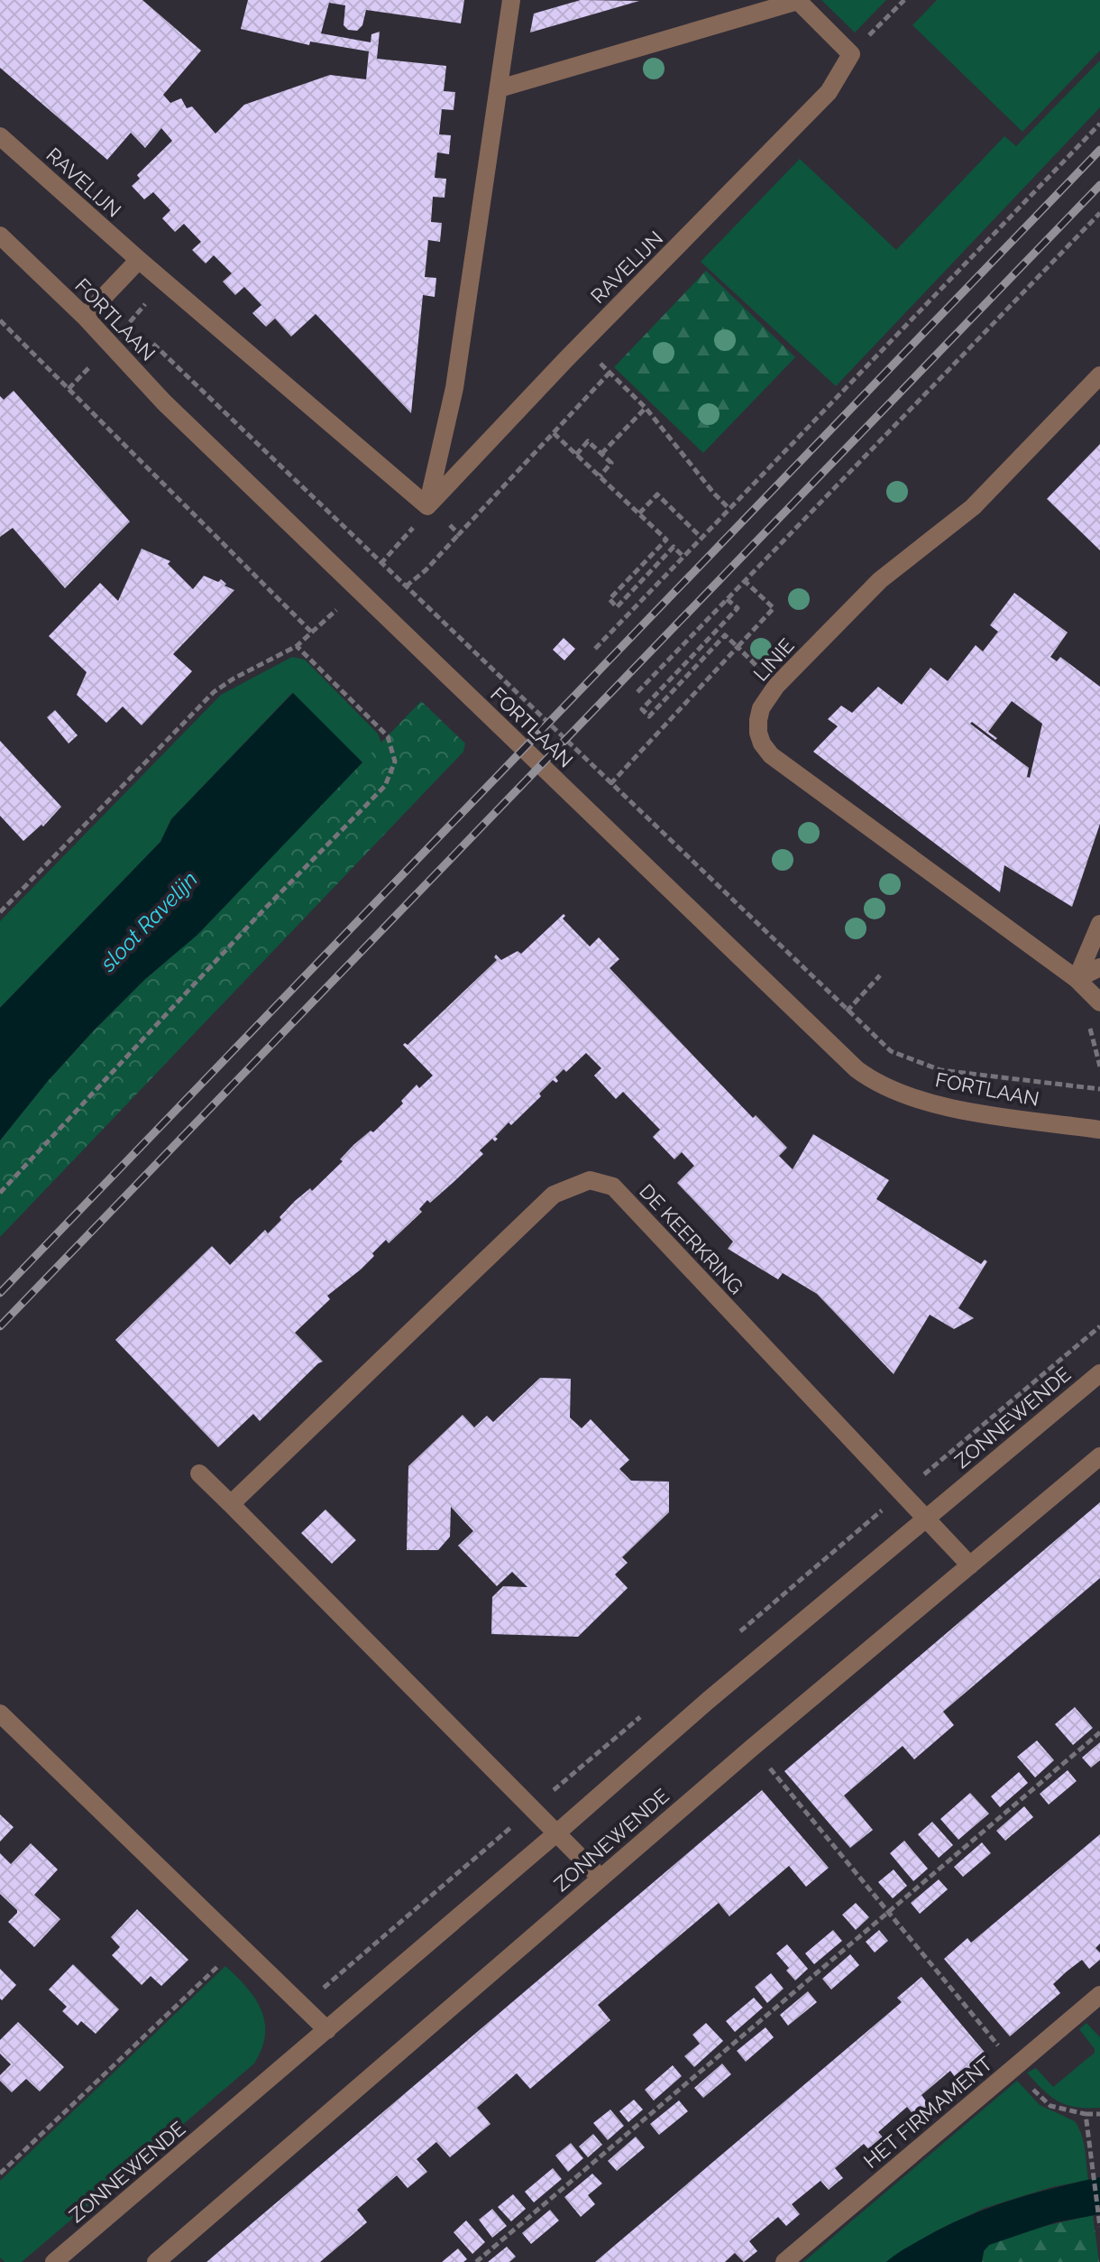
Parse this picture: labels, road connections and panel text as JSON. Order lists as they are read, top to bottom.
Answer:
{
  "streets": {
    "street": [
      "RAVELIJN",
      "FORTLAAN",
      "LINIE",
      "DE KEERKRING",
      "ZONNEWENDE",
      "HET FIRMAMENT"
    ]
  },
  "crossings": [
    ["DE KEERKRING", "ZONNEWENDE"]
  ],
  "water": ["sloot Ravelijn"]
}
